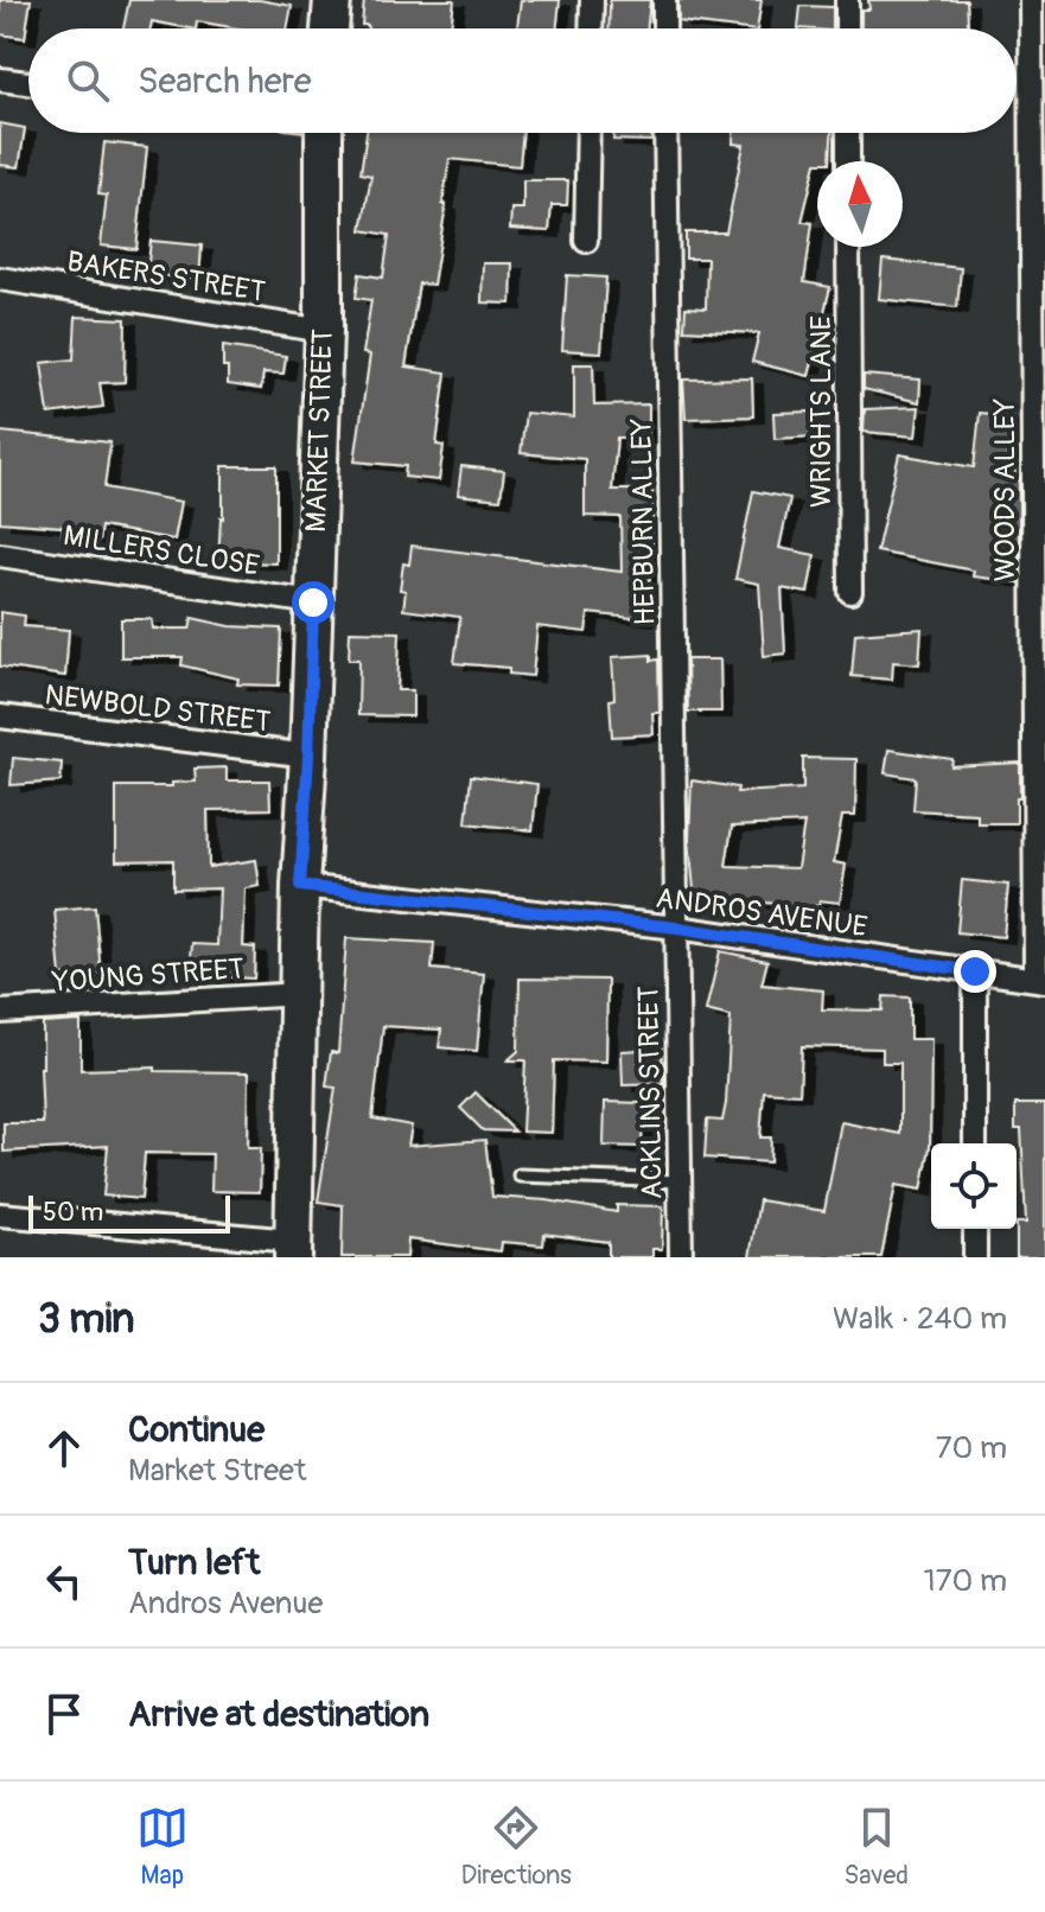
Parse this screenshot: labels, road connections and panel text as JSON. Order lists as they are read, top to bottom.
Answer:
{
  "streets": {
    "main road": ["MARKET STREET"],
    "street": [
      "BAKERS STREET",
      "WRIGHTS LANE",
      "WOODS ALLEY",
      "HEPBURN ALLEY",
      "MILLERS CLOSE",
      "NEWBOLD STREET",
      "ANDROS AVENUE",
      "YOUNG STREET",
      "ACKLINS STREET"
    ]
  },
  "crossings": [
    ["BAKERS STREET", "MARKET STREET"],
    ["MARKET STREET", "MILLERS CLOSE"],
    ["MARKET STREET", "NEWBOLD STREET"],
    ["MARKET STREET", "ANDROS AVENUE"],
    ["MARKET STREET", "YOUNG STREET"],
    ["WOODS ALLEY", "ANDROS AVENUE"],
    ["HEPBURN ALLEY", "ANDROS AVENUE"],
    ["HEPBURN ALLEY", "ACKLINS STREET"],
    ["ANDROS AVENUE", "ACKLINS STREET"]
  ],
  "scale_bar": "50 m",
  "north": "top",
  "page": {
    "search": "Search here",
    "scale": "50 m",
    "heading": ["3 min", "Walk · 240 m"],
    "list": [
      ["Continue", "Market Street", "70 m"],
      ["Turn left", "Andros Avenue", "170 m"],
      "Arrive at destination"
    ],
    "nav": ["Map", "Directions", "Saved"]
  }
}
